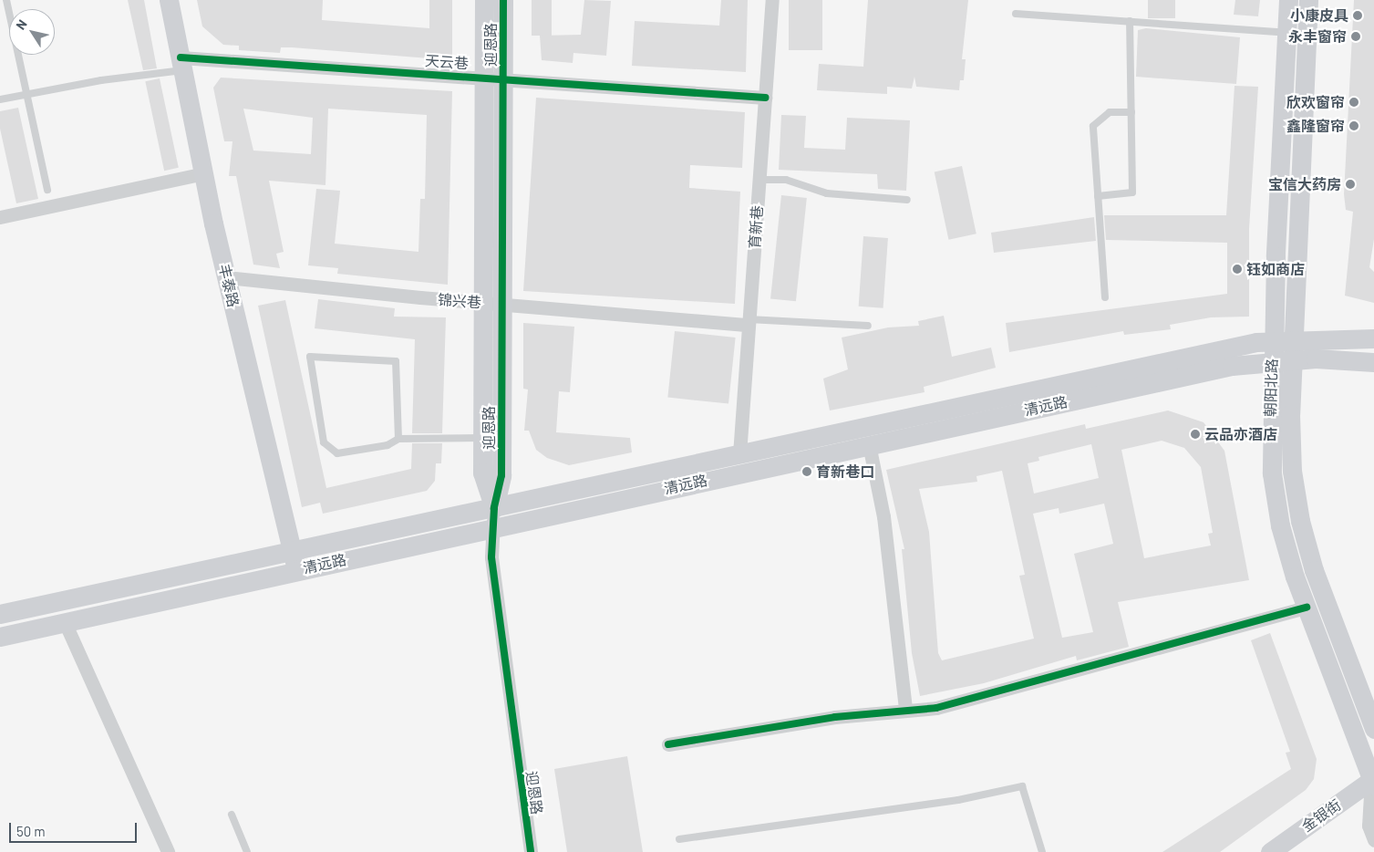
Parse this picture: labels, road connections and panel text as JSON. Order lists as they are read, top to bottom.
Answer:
{
  "streets": {
    "main road": [
      "迎恩路",
      "丰泰路",
      "朝阳北路",
      "清远路",
      "金银街"
    ],
    "street": ["天云巷", "育新巷", "锦兴巷"]
  },
  "crossings": [
    ["迎恩路", "天云巷"],
    ["迎恩路", "锦兴巷"],
    ["迎恩路", "清远路"],
    ["天云巷", "育新巷"],
    ["天云巷", "丰泰路"],
    ["育新巷", "锦兴巷"],
    ["育新巷", "清远路"],
    ["丰泰路", "锦兴巷"],
    ["丰泰路", "清远路"],
    ["朝阳北路", "清远路"],
    ["朝阳北路", "金银街"]
  ],
  "places": [
    "小康皮具",
    "永丰窗帘",
    "欣欢窗帘",
    "鑫隆窗帘",
    "宝信大药房",
    "钰如商店",
    "云品亦酒店",
    "育新巷口"
  ],
  "scale_bar": "50 m",
  "north": "top left"
}
